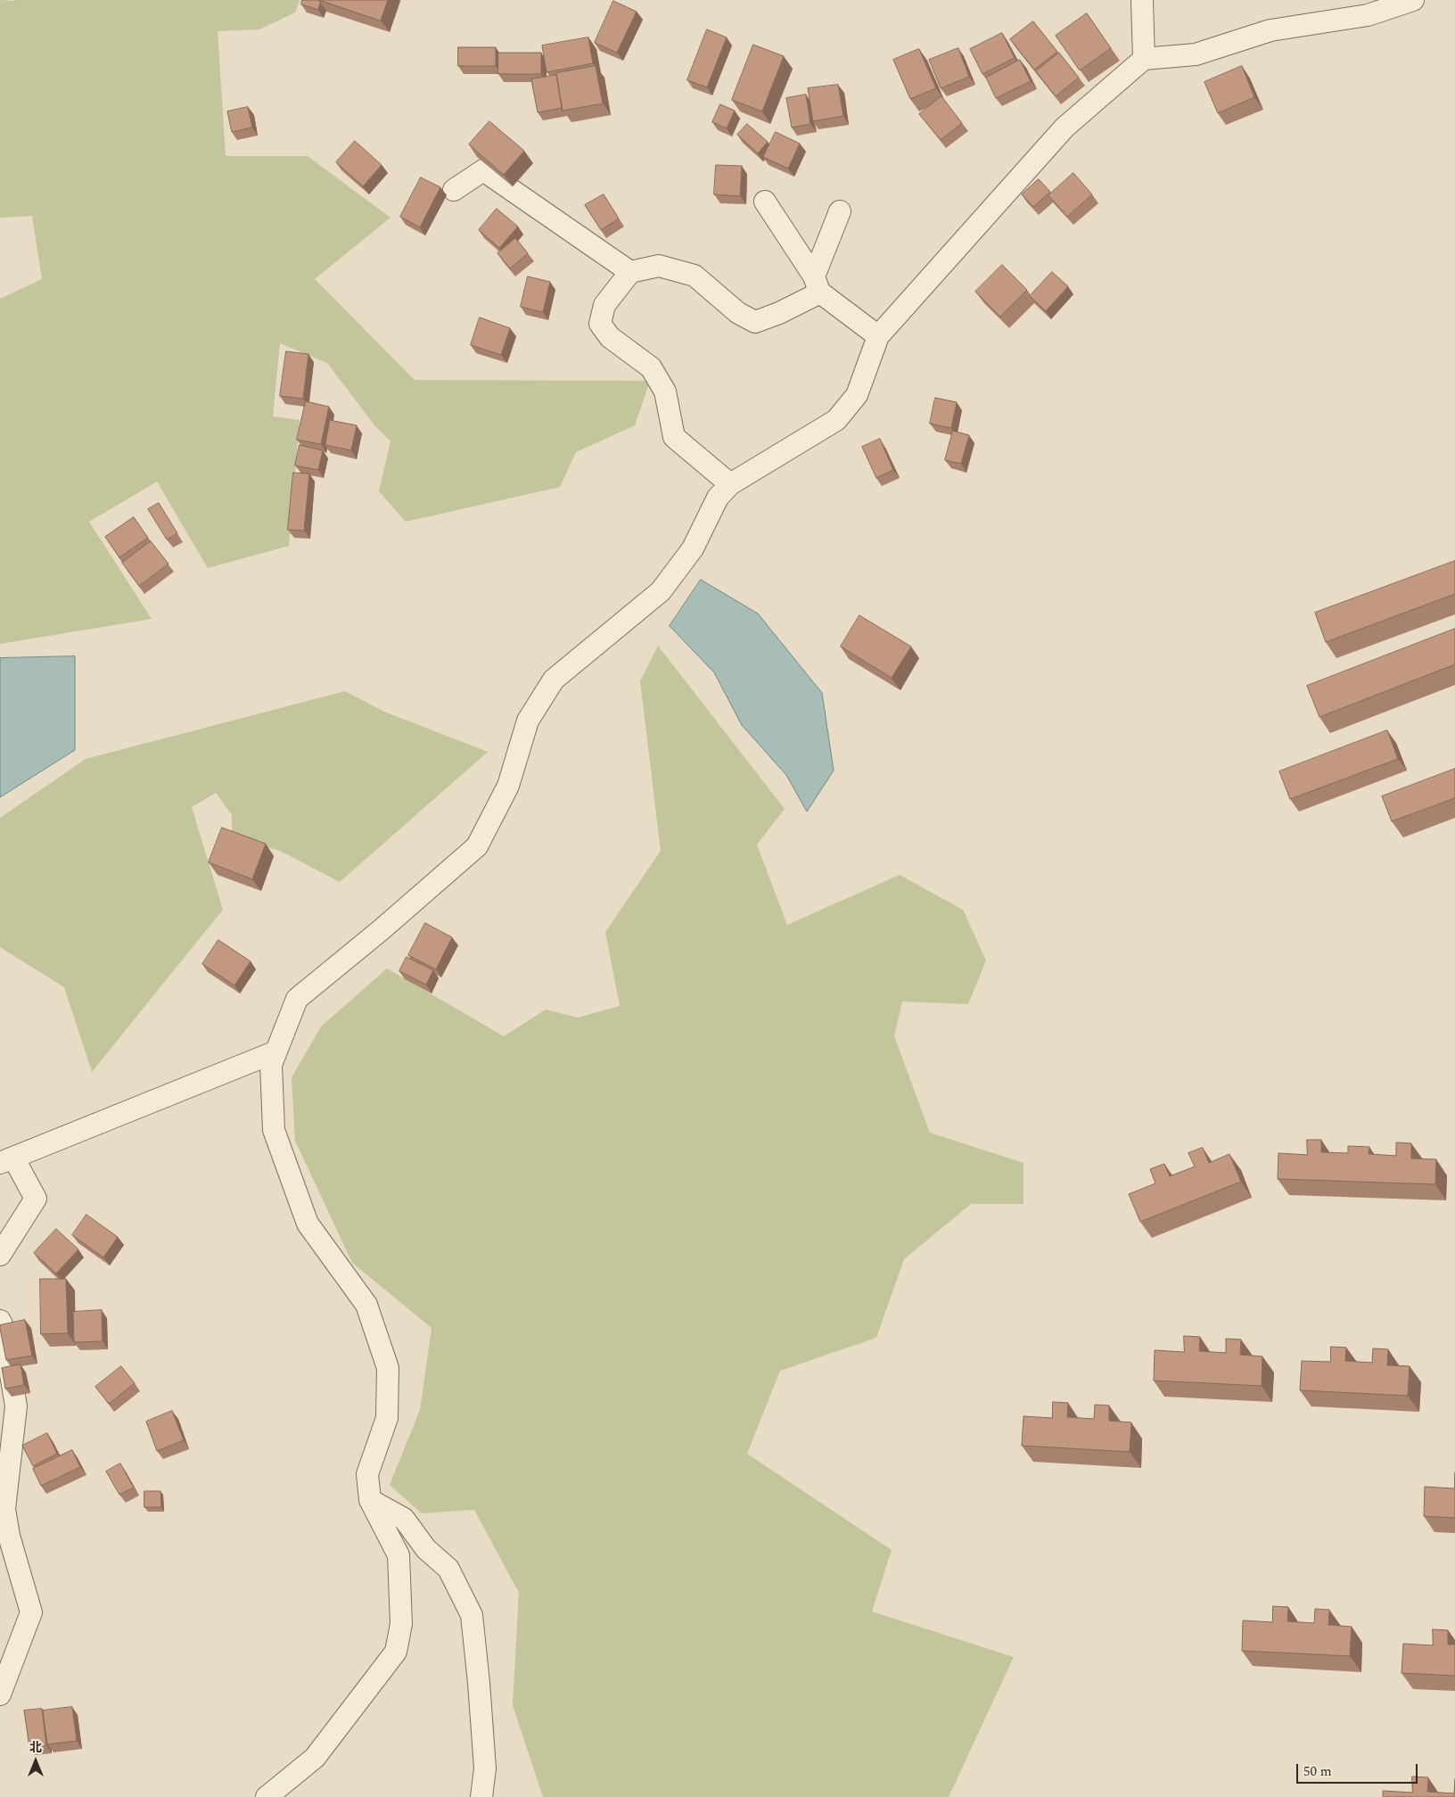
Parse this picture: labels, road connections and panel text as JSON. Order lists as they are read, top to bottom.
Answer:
{
  "scale_bar": "50 m",
  "north": "top"
}
